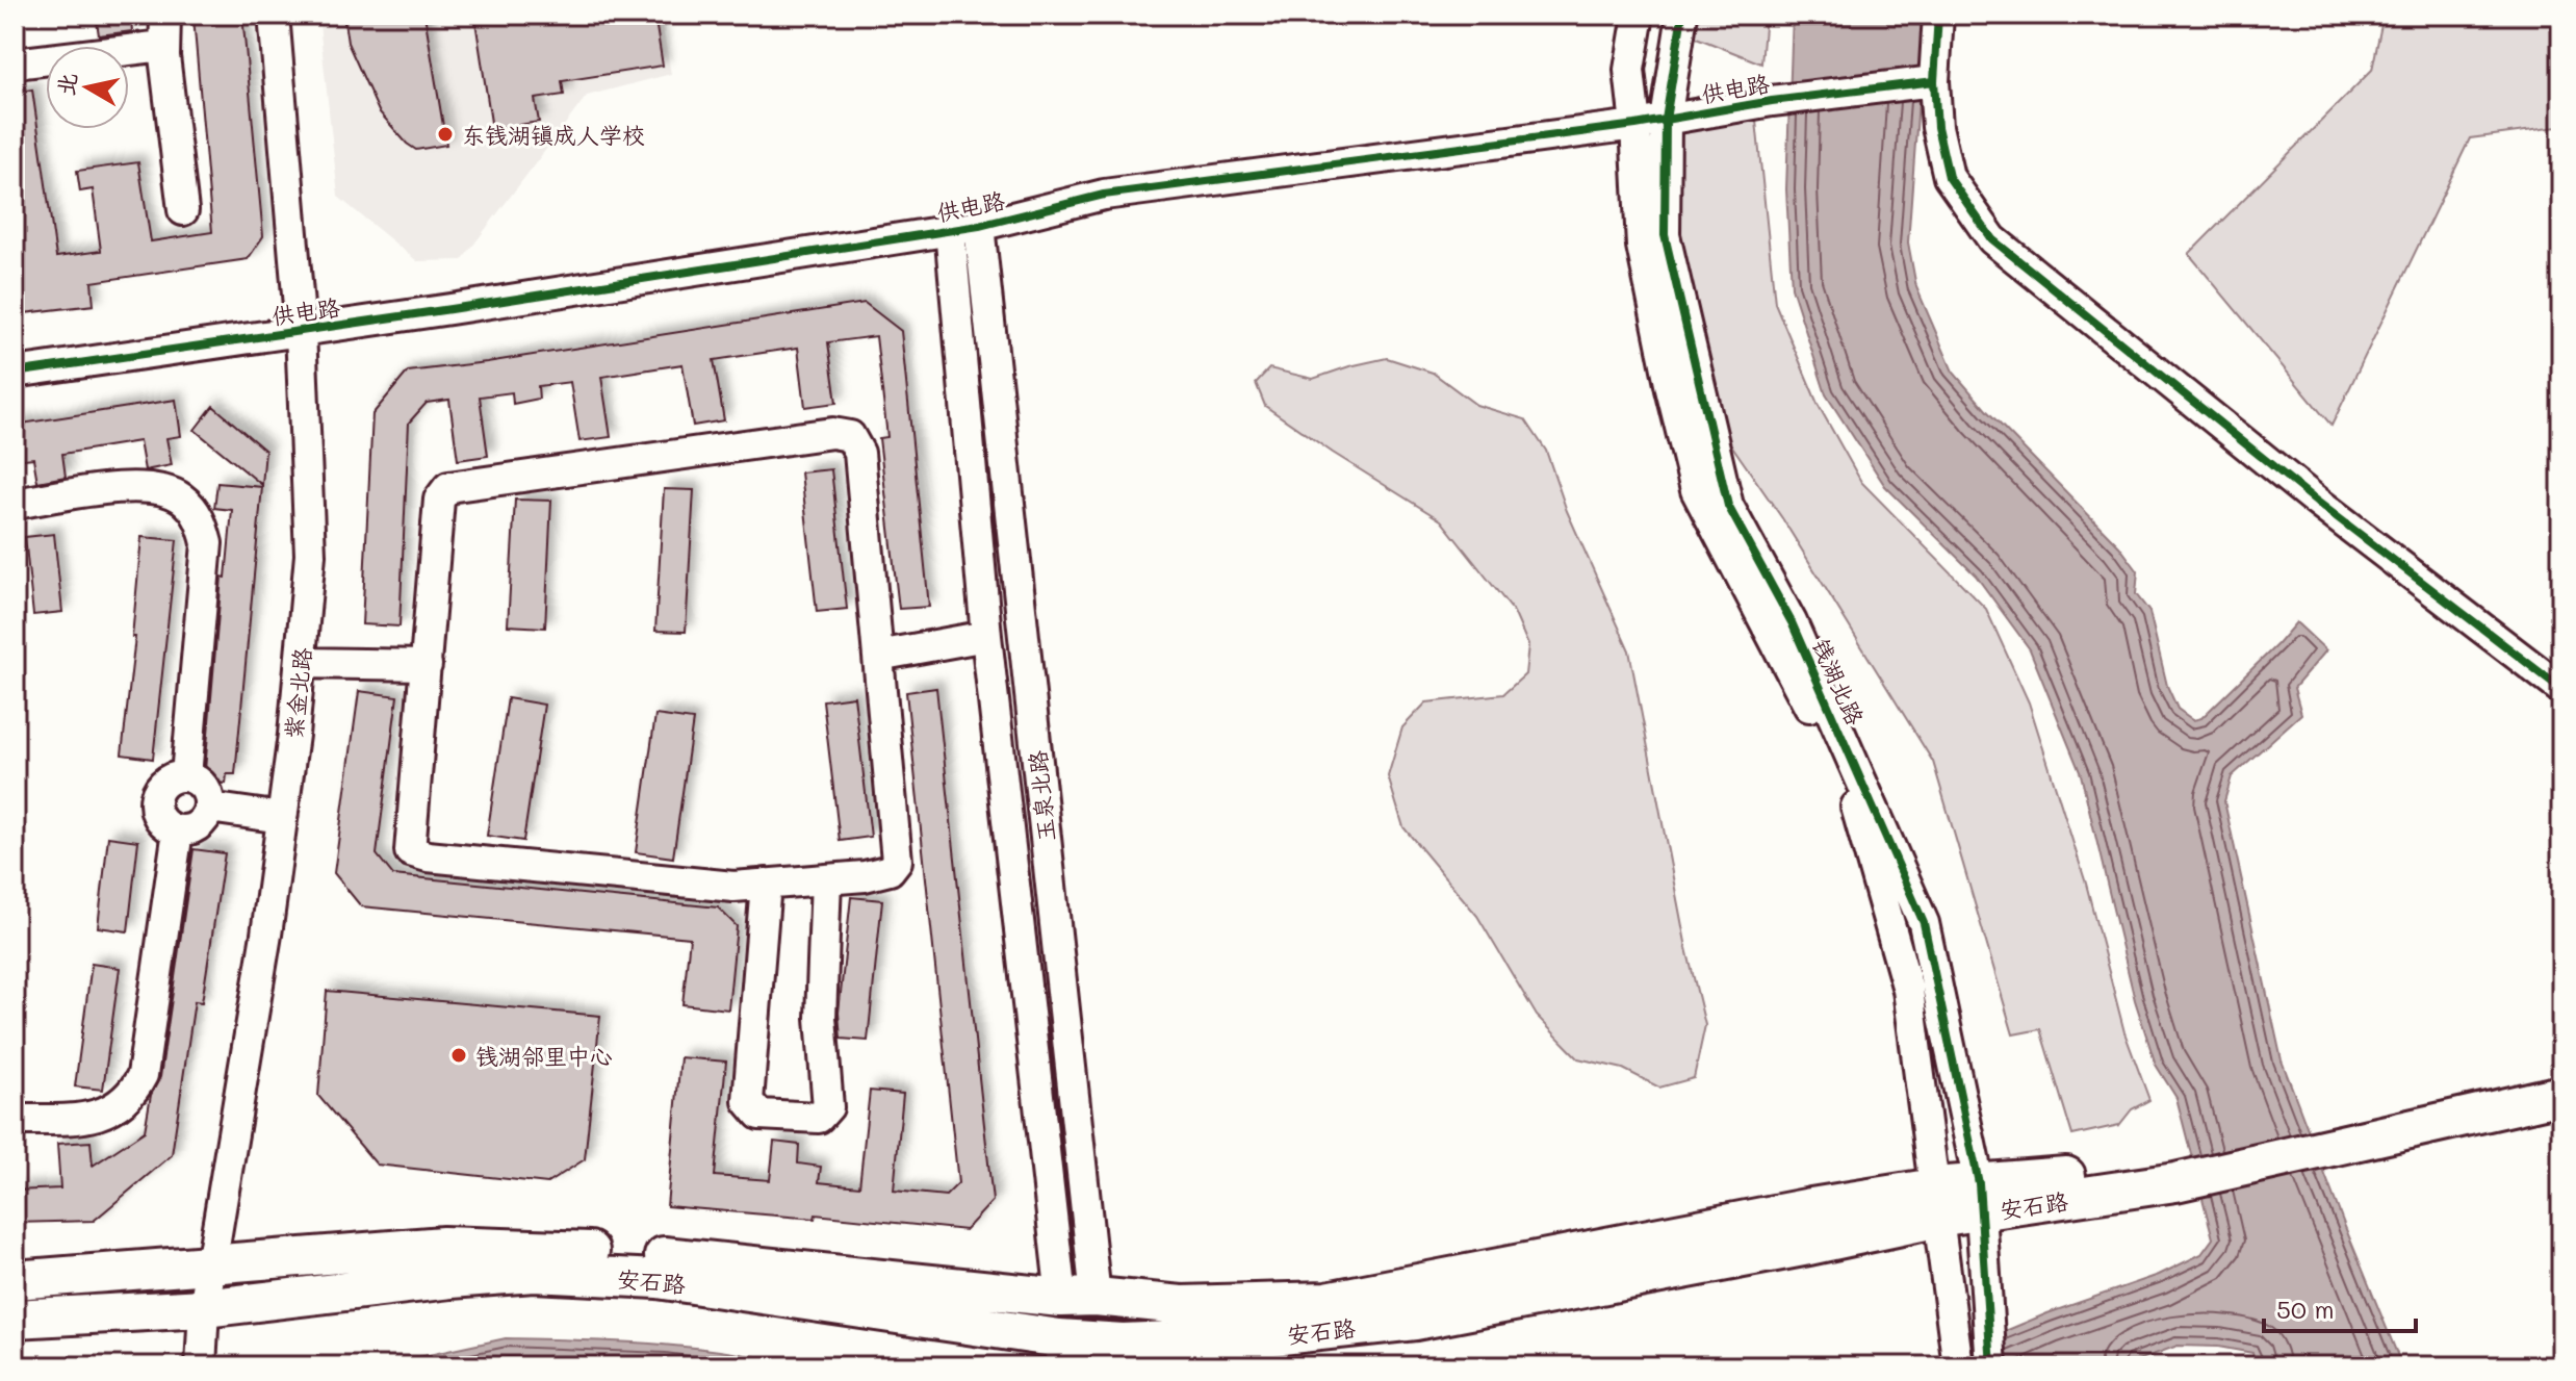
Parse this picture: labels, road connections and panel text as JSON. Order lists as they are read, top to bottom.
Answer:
{
  "streets": {
    "main road": ["玉泉北路", "安石路"],
    "street": ["供电路", "钱湖北路", "紫金北路"]
  },
  "crossings": [
    ["供电路", "钱湖北路"],
    ["供电路", "紫金北路"],
    ["供电路", "玉泉北路"],
    ["钱湖北路", "安石路"],
    ["紫金北路", "安石路"],
    ["玉泉北路", "安石路"]
  ],
  "places": ["东钱湖镇成人学校", "钱湖邻里中心"],
  "scale_bar": "50 m",
  "north": "left"
}
